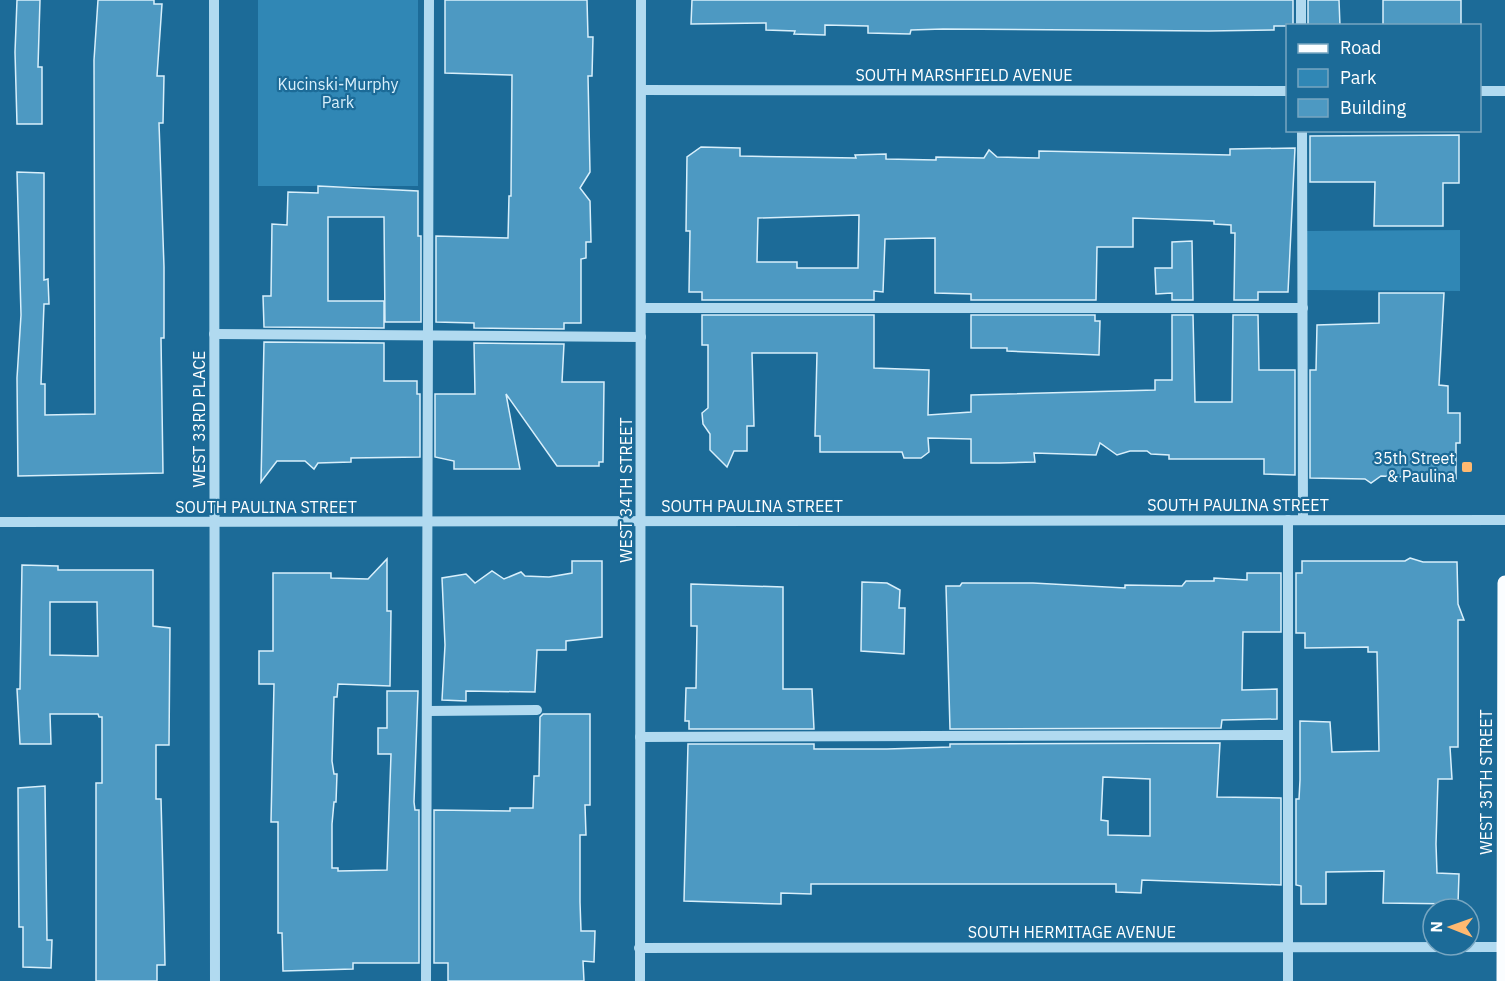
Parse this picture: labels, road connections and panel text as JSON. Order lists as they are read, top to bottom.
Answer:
{
  "streets": {
    "main road": ["WEST 35TH STREET"],
    "street": [
      "SOUTH MARSHFIELD AVENUE",
      "WEST 33RD PLACE",
      "WEST 34TH STREET",
      "SOUTH PAULINA STREET",
      "SOUTH HERMITAGE AVENUE"
    ]
  },
  "crossings": [
    ["SOUTH MARSHFIELD AVENUE", "WEST 34TH STREET"],
    ["WEST 33RD PLACE", "SOUTH PAULINA STREET"],
    ["WEST 34TH STREET", "SOUTH PAULINA STREET"],
    ["WEST 34TH STREET", "SOUTH HERMITAGE AVENUE"],
    ["WEST 35TH STREET", "SOUTH HERMITAGE AVENUE"]
  ],
  "parks": ["Kucinski-Murphy Park"],
  "places": {
    "transit": ["35th Street & Paulina"]
  },
  "legend": ["Road", "Park", "Building"],
  "north": "left"
}
